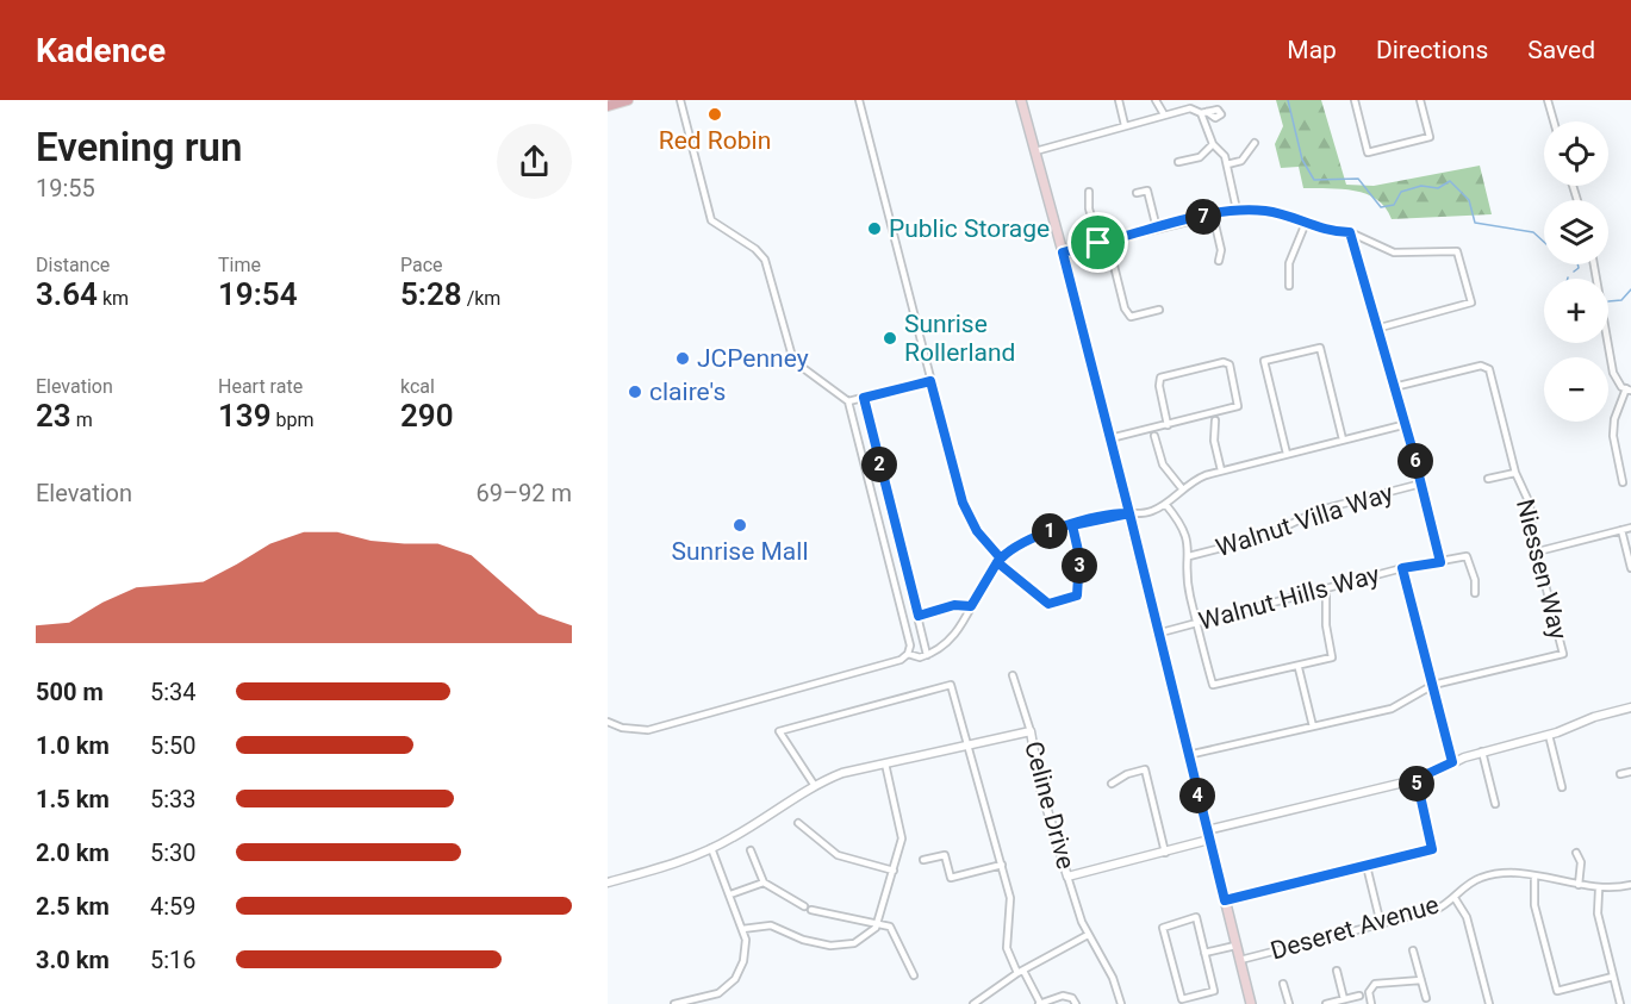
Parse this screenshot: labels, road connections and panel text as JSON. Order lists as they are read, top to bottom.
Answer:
{
  "streets": {
    "street": [
      "Walnut Villa Way",
      "Niessen Way",
      "Walnut Hills Way",
      "Celine Drive",
      "Deseret Avenue"
    ]
  },
  "places": [
    "Red Robin",
    "Public Storage",
    "Sunrise Rollerland",
    "JCPenney",
    "claire's",
    "Sunrise Mall"
  ],
  "page": {
    "header": "Kadence",
    "nav": ["Map", "Directions", "Saved"],
    "heading": ["Evening run", "19:55"],
    "map_buttons": ["+", "−"],
    "pins": [
      "7",
      "6",
      "2",
      "1",
      "3",
      "5",
      "4"
    ],
    "stats": [
      ["Distance", "3.64 km"],
      ["Time", "19:54"],
      ["Pace", "5:28 /km"],
      ["Elevation", "23 m"],
      ["Heart rate", "139 bpm"],
      ["kcal", "290"]
    ],
    "chart": ["Elevation", "69–92 m"],
    "list": [
      {
        "name": "500 m",
        "note": "5:34"
      },
      {
        "name": "1.0 km",
        "note": "5:50"
      },
      {
        "name": "1.5 km",
        "note": "5:33"
      },
      {
        "name": "2.0 km",
        "note": "5:30"
      },
      {
        "name": "2.5 km",
        "note": "4:59"
      },
      {
        "name": "3.0 km",
        "note": "5:16"
      }
    ]
  }
}
